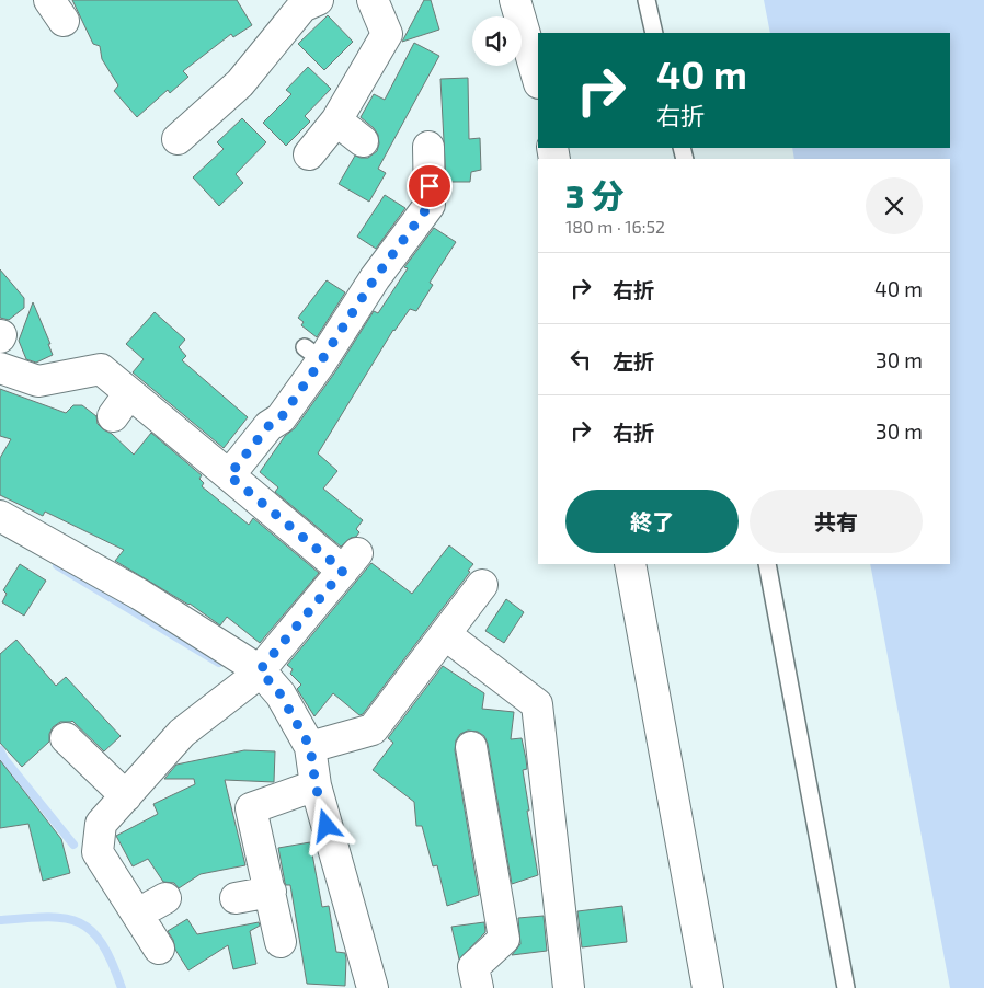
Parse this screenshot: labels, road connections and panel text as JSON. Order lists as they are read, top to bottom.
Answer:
{
  "page": {
    "turn": ["40 m", "右折"],
    "heading": ["3 分", "180 m · 16:52"],
    "list": [
      {
        "name": "右折",
        "value": "40 m"
      },
      {
        "name": "左折",
        "value": "30 m"
      },
      {
        "name": "右折",
        "value": "30 m"
      }
    ],
    "buttons": ["終了", "共有"]
  }
}
